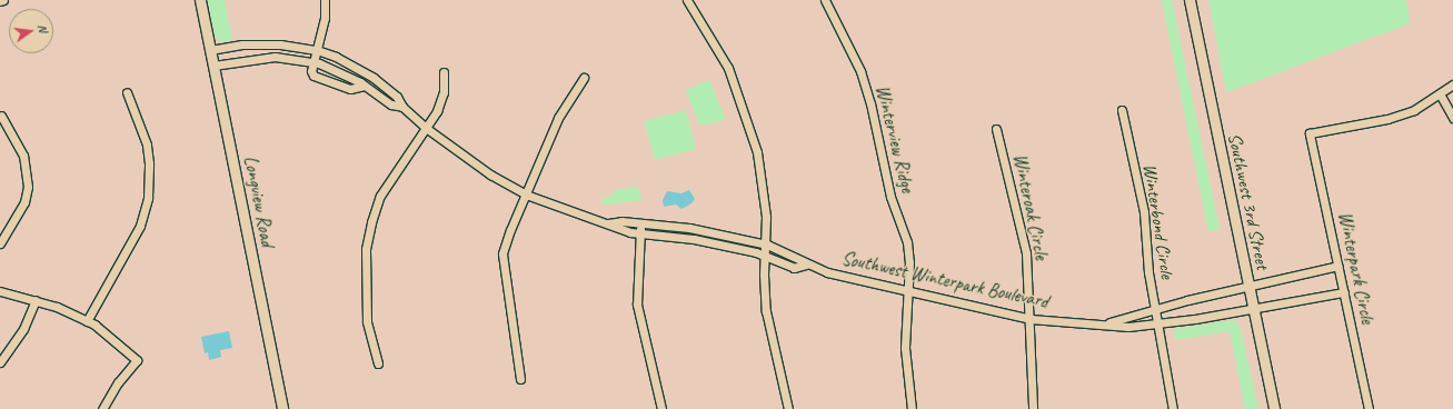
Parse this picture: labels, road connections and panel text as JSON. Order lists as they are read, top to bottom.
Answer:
{
  "streets": {
    "main road": ["Longview Road", "Southwest 3rd Street"],
    "street": [
      "Winterview Ridge",
      "Winteroak Circle",
      "Winterbond Circle",
      "Winterpark Circle",
      "Southwest Winterpark Boulevard"
    ]
  },
  "crossings": [
    ["Winterview Ridge", "Southwest Winterpark Boulevard"],
    ["Longview Road", "Southwest Winterpark Boulevard"],
    ["Southwest 3rd Street", "Southwest Winterpark Boulevard"],
    ["Winteroak Circle", "Southwest Winterpark Boulevard"],
    ["Winterbond Circle", "Southwest Winterpark Boulevard"],
    ["Winterpark Circle", "Southwest Winterpark Boulevard"]
  ],
  "north": "right"
}
